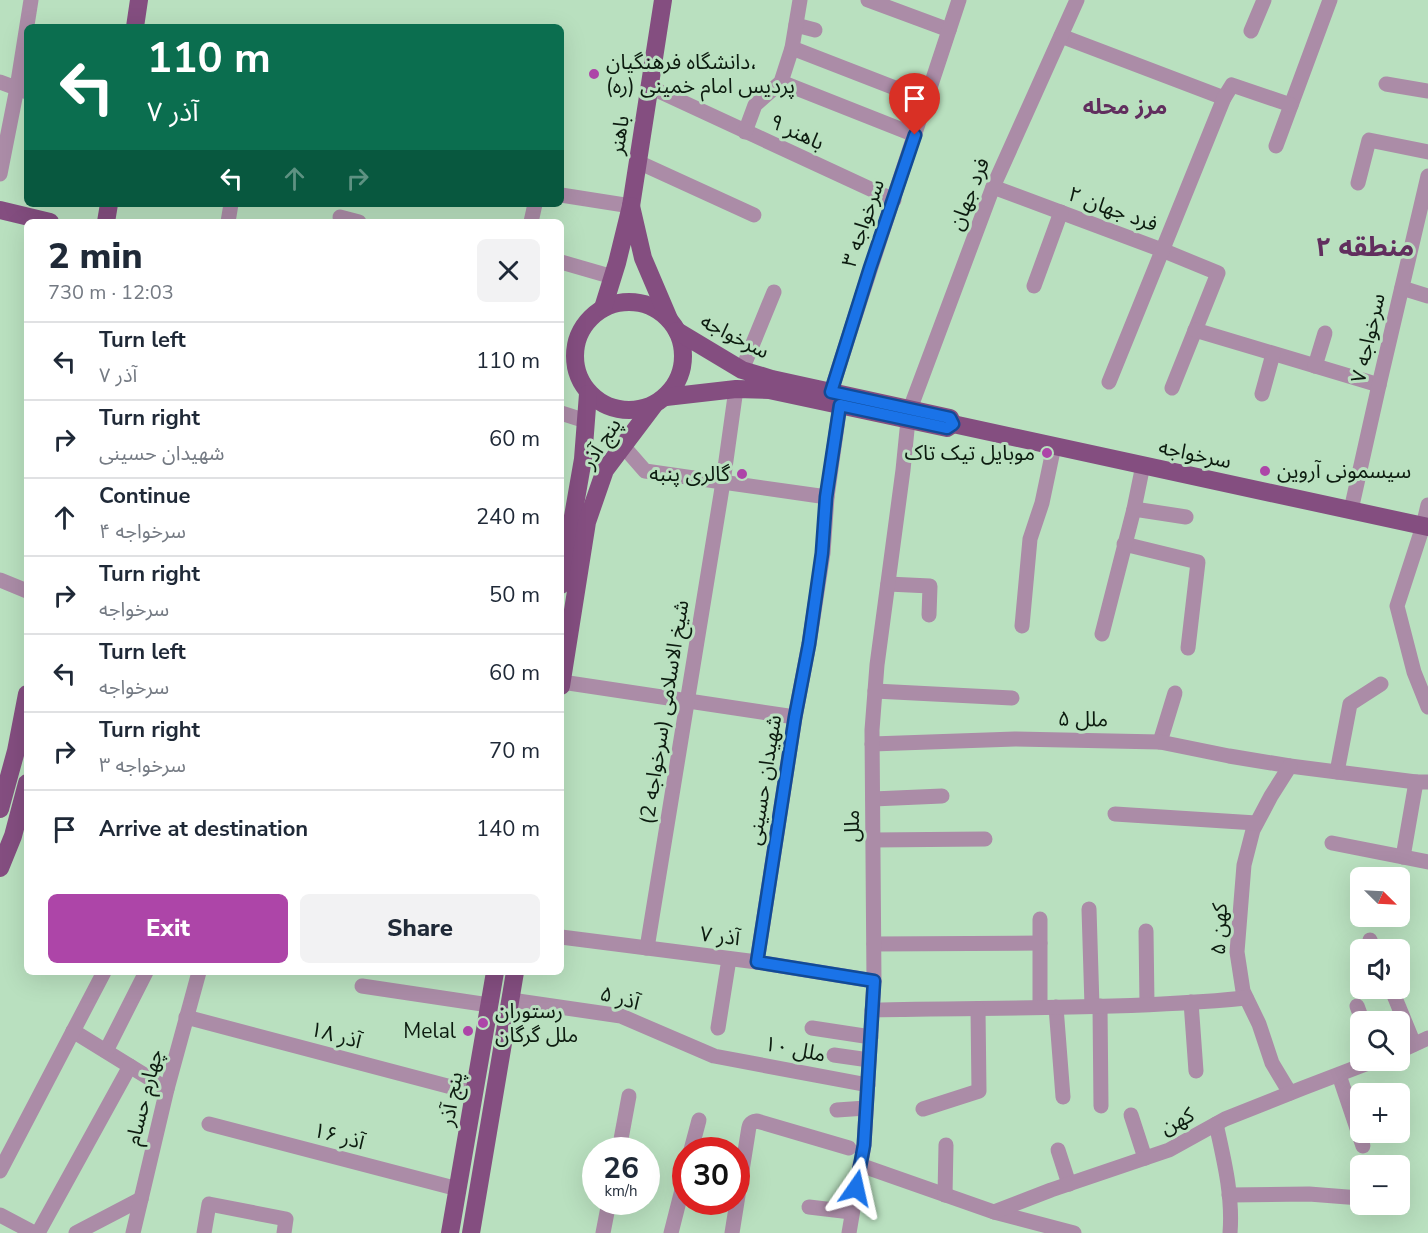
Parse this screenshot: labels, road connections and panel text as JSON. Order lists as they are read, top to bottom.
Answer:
{
  "streets": {
    "main road": ["باهنر", "سرخواجه", "پنج آذر"],
    "street": [
      "۹ باهنر",
      "فرد جهان",
      "۲ فرد جهان",
      "سرخواجه ۳",
      "سرخواجه ۷",
      "شیخ الاسلامی (سرخواجه 2)",
      "ملل ۵",
      "شهیدان حسینی",
      "ملل",
      "۵ کهن",
      "آذر ۷",
      "آذر ۵",
      "۱۸ آذر",
      "۱۰ ملل",
      "چهارم حسام",
      "کهن",
      "۱۶ آذر"
    ]
  },
  "crossings": [
    ["۹ باهنر", "باهنر"],
    ["۹ باهنر", "سرخواجه ۳"],
    ["باهنر", "سرخواجه"],
    ["باهنر", "پنج آذر"],
    ["فرد جهان", "۲ فرد جهان"],
    ["فرد جهان", "سرخواجه"],
    ["فرد جهان", "ملل"],
    ["سرخواجه ۳", "سرخواجه"],
    ["سرخواجه ۳", "شهیدان حسینی"],
    ["سرخواجه", "سرخواجه ۷"],
    ["سرخواجه", "پنج آذر"],
    ["سرخواجه", "شیخ الاسلامی (سرخواجه 2)"],
    ["سرخواجه", "ملل"],
    ["پنج آذر", "آذر ۵"],
    ["پنج آذر", "۱۸ آذر"],
    ["پنج آذر", "۱۶ آذر"],
    ["شیخ الاسلامی (سرخواجه 2)", "آذر ۷"],
    ["ملل ۵", "ملل"],
    ["ملل ۵", "۵ کهن"],
    ["شهیدان حسینی", "آذر ۷"],
    ["ملل", "آذر ۷"],
    ["ملل", "۱۰ ملل"],
    ["۵ کهن", "کهن"],
    ["آذر ۵", "۱۰ ملل"],
    ["۱۸ آذر", "چهارم حسام"]
  ],
  "districts": ["مرز محله", "منطقه ۲"],
  "places": [
    "دانشگاه فرهنگیان، پردیس امام خمینی (ره)",
    "موبایل تیک تاک",
    "سیسمونی آروین",
    "گالری پنبه",
    "رستوران ملل گرگان",
    "Melal"
  ],
  "north": "bottom right",
  "page": {
    "turn": ["110 m", "آذر ۷"],
    "heading": ["2 min", "730 m · 12:03"],
    "list": [
      {
        "name": "Turn left",
        "note": "آذر ۷",
        "value": "110 m"
      },
      {
        "name": "Turn right",
        "note": "شهیدان حسینی",
        "value": "60 m"
      },
      {
        "name": "Continue",
        "note": "سرخواجه ۴",
        "value": "240 m"
      },
      {
        "name": "Turn right",
        "note": "سرخواجه",
        "value": "50 m"
      },
      {
        "name": "Turn left",
        "note": "سرخواجه",
        "value": "60 m"
      },
      {
        "name": "Turn right",
        "note": "سرخواجه ۳",
        "value": "70 m"
      },
      {
        "name": "Arrive at destination",
        "value": "140 m"
      }
    ],
    "map_buttons": ["+", "−"],
    "buttons": ["Exit", "Share"],
    "speed": "26 km/h",
    "limit": "30"
  }
}
